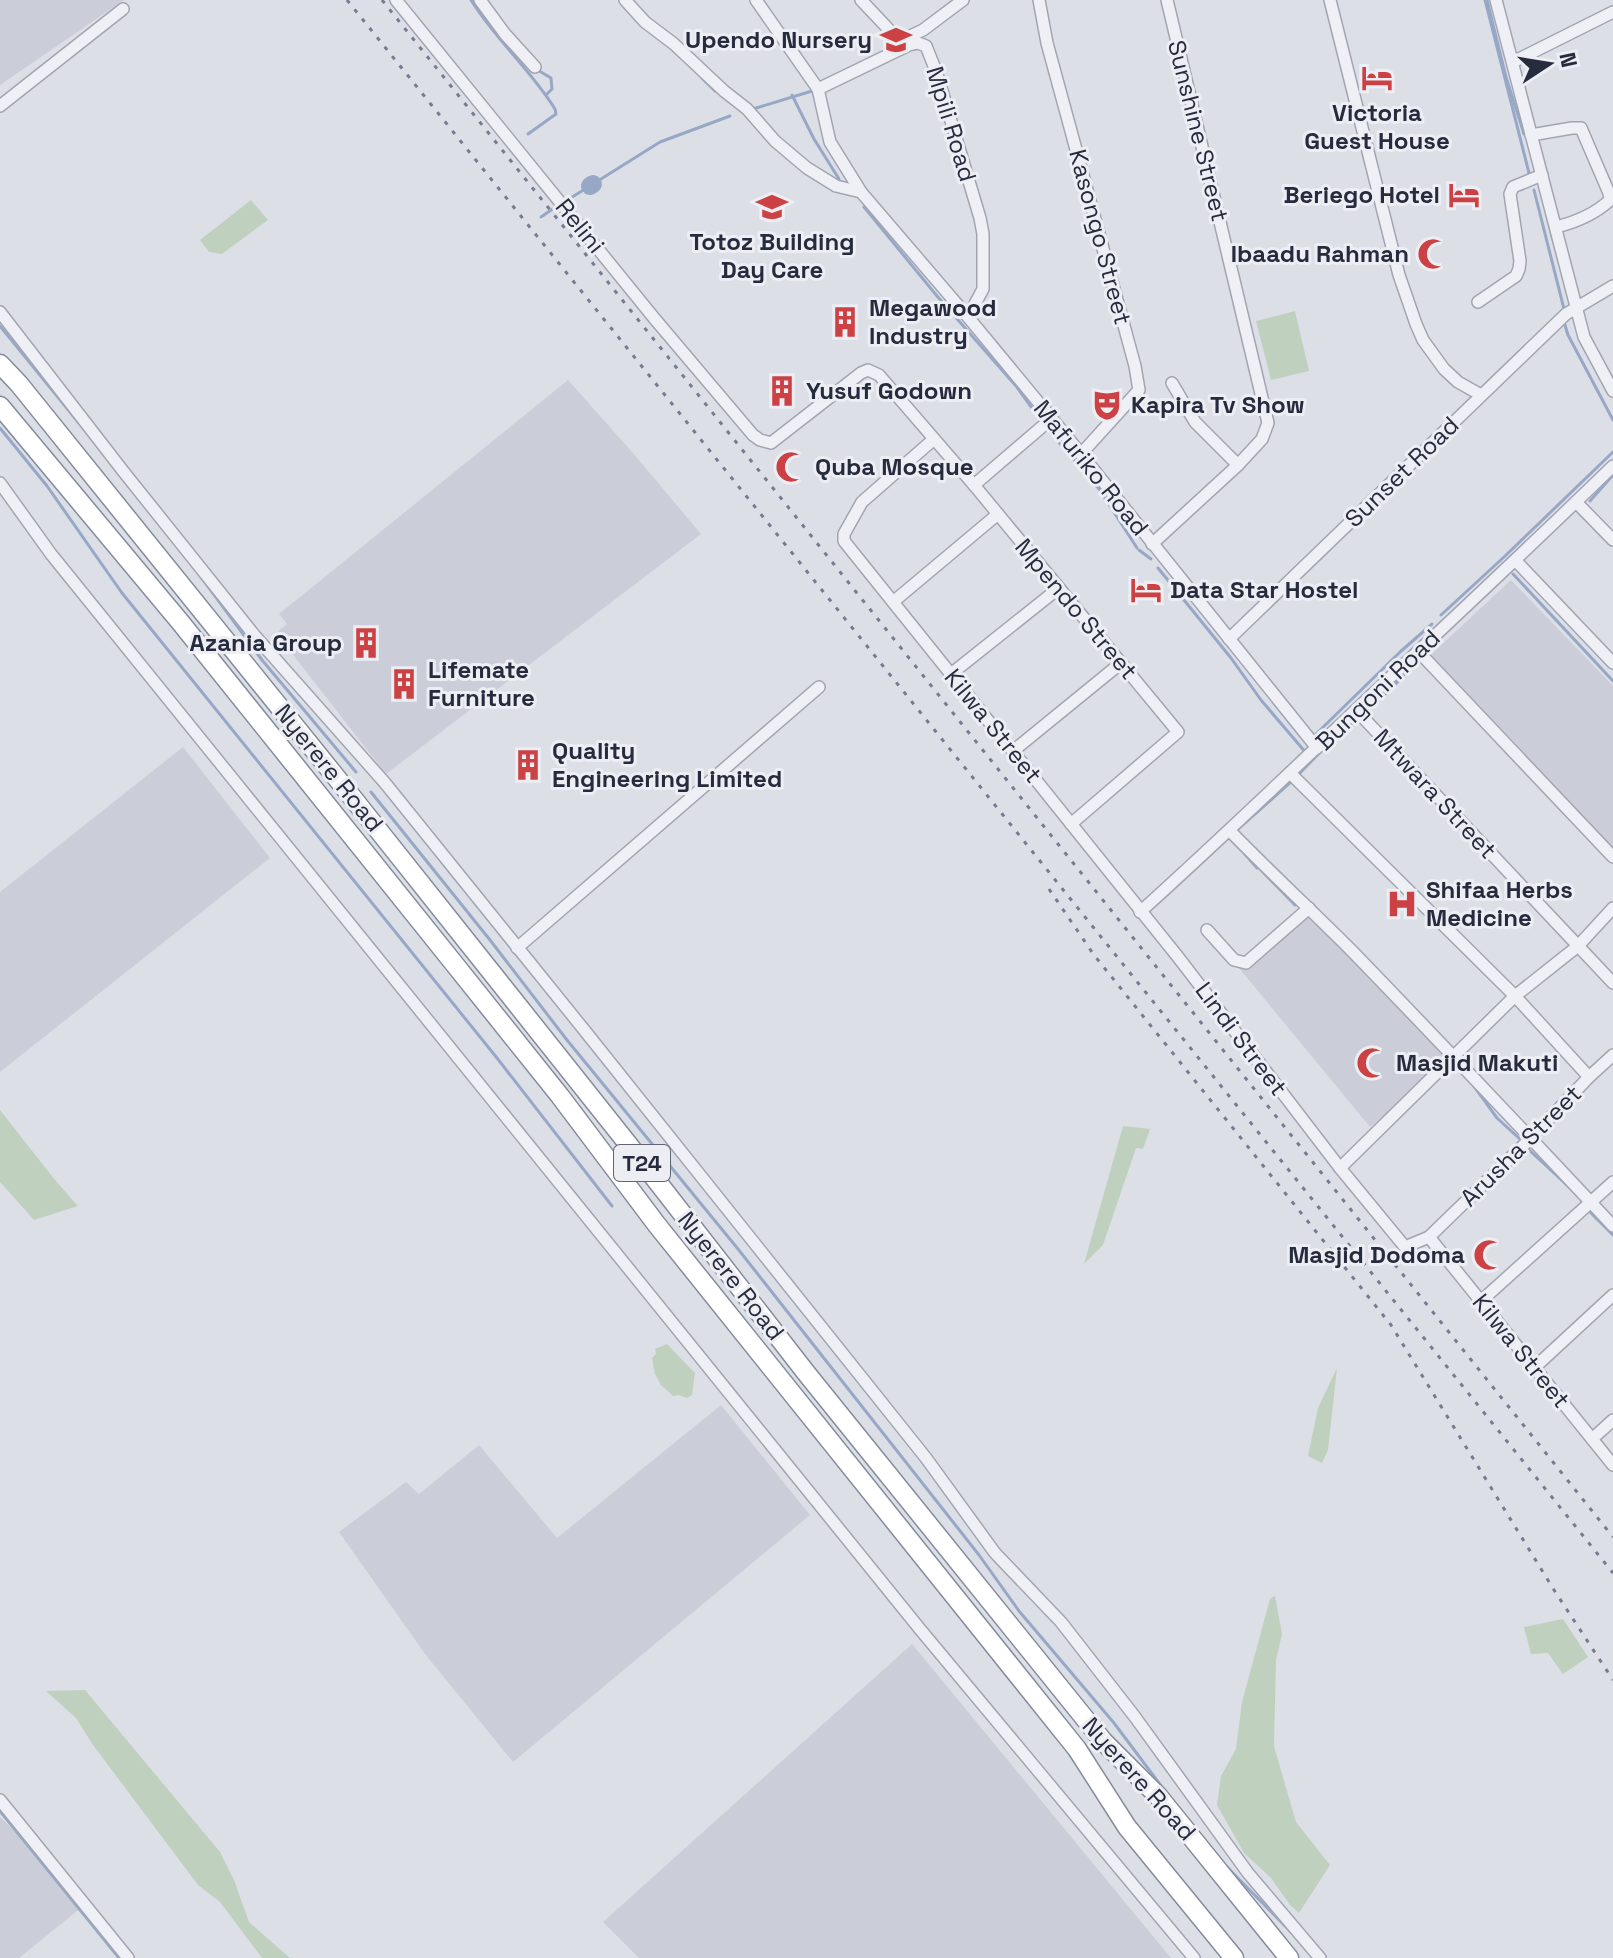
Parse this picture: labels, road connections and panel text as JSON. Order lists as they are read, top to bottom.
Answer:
{
  "streets": {
    "highway": ["Nyerere Road", "T24"],
    "street": [
      "Mpili Road",
      "Sunshine Street",
      "Relini",
      "Kasongo Street",
      "Mafuriko Road",
      "Sunset Road",
      "Mpendo Street",
      "Bungoni Road",
      "Kilwa Street",
      "Mtwara Street",
      "Lindi Street",
      "Arusha Street"
    ]
  },
  "crossings": [
    ["Mpili Road", "Mafuriko Road"],
    ["Sunshine Street", "Mafuriko Road"],
    ["Relini", "Mpendo Street"],
    ["Kasongo Street", "Mafuriko Road"],
    ["Mafuriko Road", "Sunset Road"],
    ["Mafuriko Road", "Bungoni Road"],
    ["Mpendo Street", "Kilwa Street"],
    ["Bungoni Road", "Kilwa Street"],
    ["Bungoni Road", "Mtwara Street"],
    ["Bungoni Road", "Lindi Street"],
    ["Kilwa Street", "Lindi Street"],
    ["Kilwa Street", "Arusha Street"],
    ["Lindi Street", "Arusha Street"]
  ],
  "places": {
    "school or university": ["Upendo Nursery", "Totoz Building Day Care"],
    "hotel": ["Victoria Guest House", "Beriego Hotel", "Data Star Hostel"],
    "mosque": [
      "Ibaadu Rahman",
      "Quba Mosque",
      "Masjid Makuti",
      "Masjid Dodoma"
    ],
    "building": [
      "Megawood Industry",
      "Yusuf Godown",
      "Azania Group",
      "Lifemate Furniture",
      "Quality Engineering Limited"
    ],
    "theatre": ["Kapira Tv Show"],
    "hospital": ["Shifaa Herbs Medicine"]
  },
  "north": "right"
}
